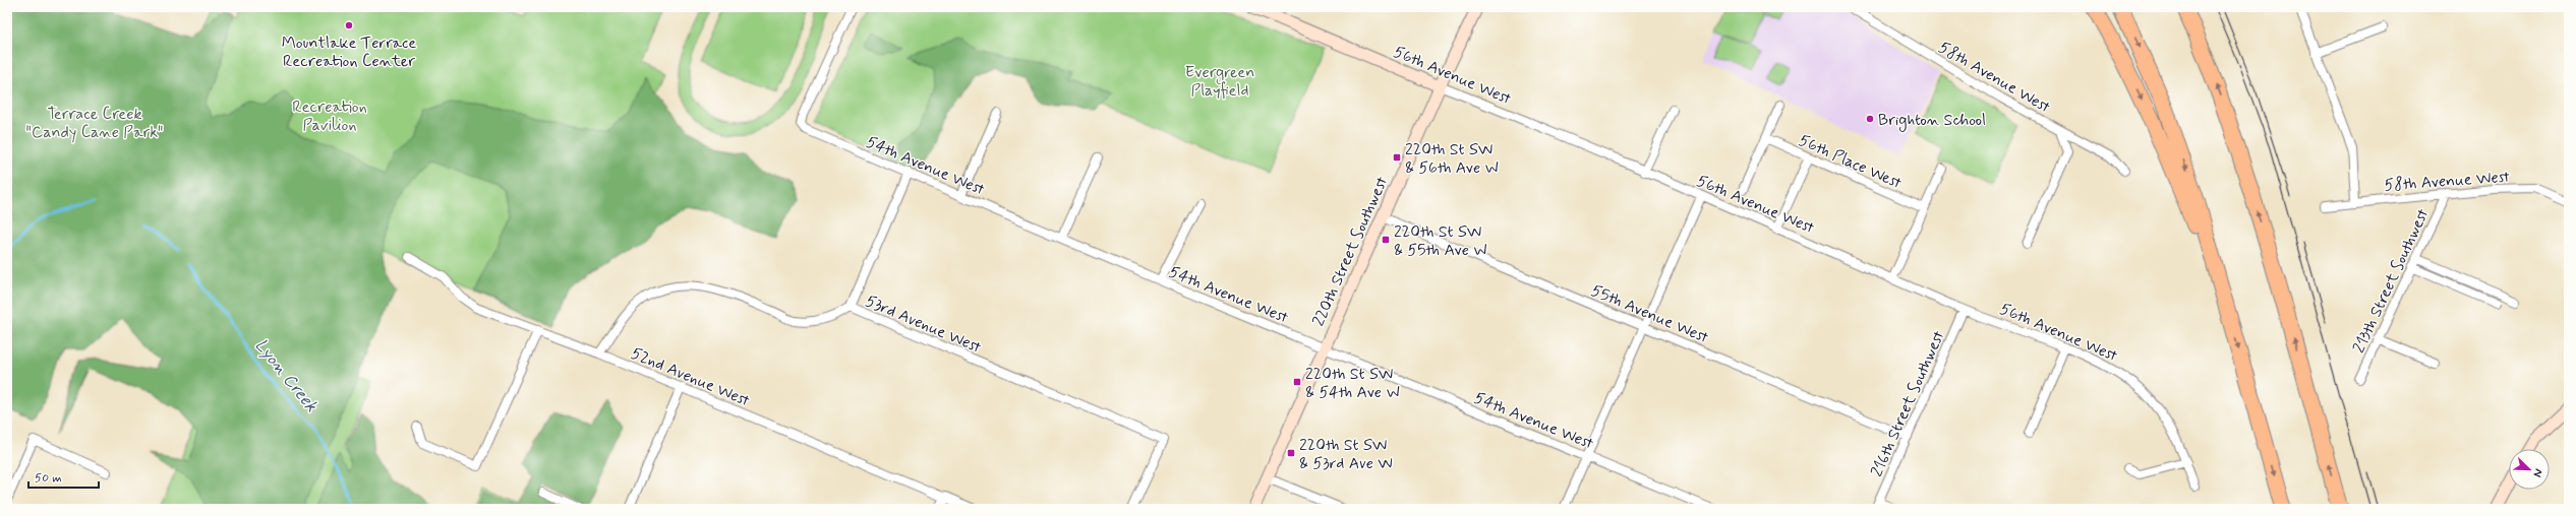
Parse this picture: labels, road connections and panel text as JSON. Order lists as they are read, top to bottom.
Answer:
{
  "streets": {
    "main road": ["56th Avenue West", "220th Street Southwest"],
    "street": [
      "58th Avenue West",
      "56th Place West",
      "54th Avenue West",
      "213th Street Southwest",
      "55th Avenue West",
      "53rd Avenue West",
      "52nd Avenue West",
      "216th Street Southwest"
    ]
  },
  "crossings": [
    ["56th Avenue West", "220th Street Southwest"],
    ["56th Avenue West", "216th Street Southwest"],
    ["58th Avenue West", "213th Street Southwest"],
    ["54th Avenue West", "220th Street Southwest"],
    ["220th Street Southwest", "55th Avenue West"],
    ["55th Avenue West", "216th Street Southwest"],
    ["53rd Avenue West", "52nd Avenue West"]
  ],
  "water": ["Lyon Creek"],
  "parks": ["Evergreen Playfield", "Recreation Pavilion", "Terrace Creek \"Candy Cane Park\""],
  "places": {
    "other": ["Mountlake Terrace Recreation Center", "Brighton School"],
    "transit": [
      "220th St SW & 56th Ave W",
      "220th St SW & 55th Ave W",
      "220th St SW & 54th Ave W",
      "220th St SW & 53rd Ave W"
    ]
  },
  "scale_bar": "50 m",
  "north": "bottom right"
}
